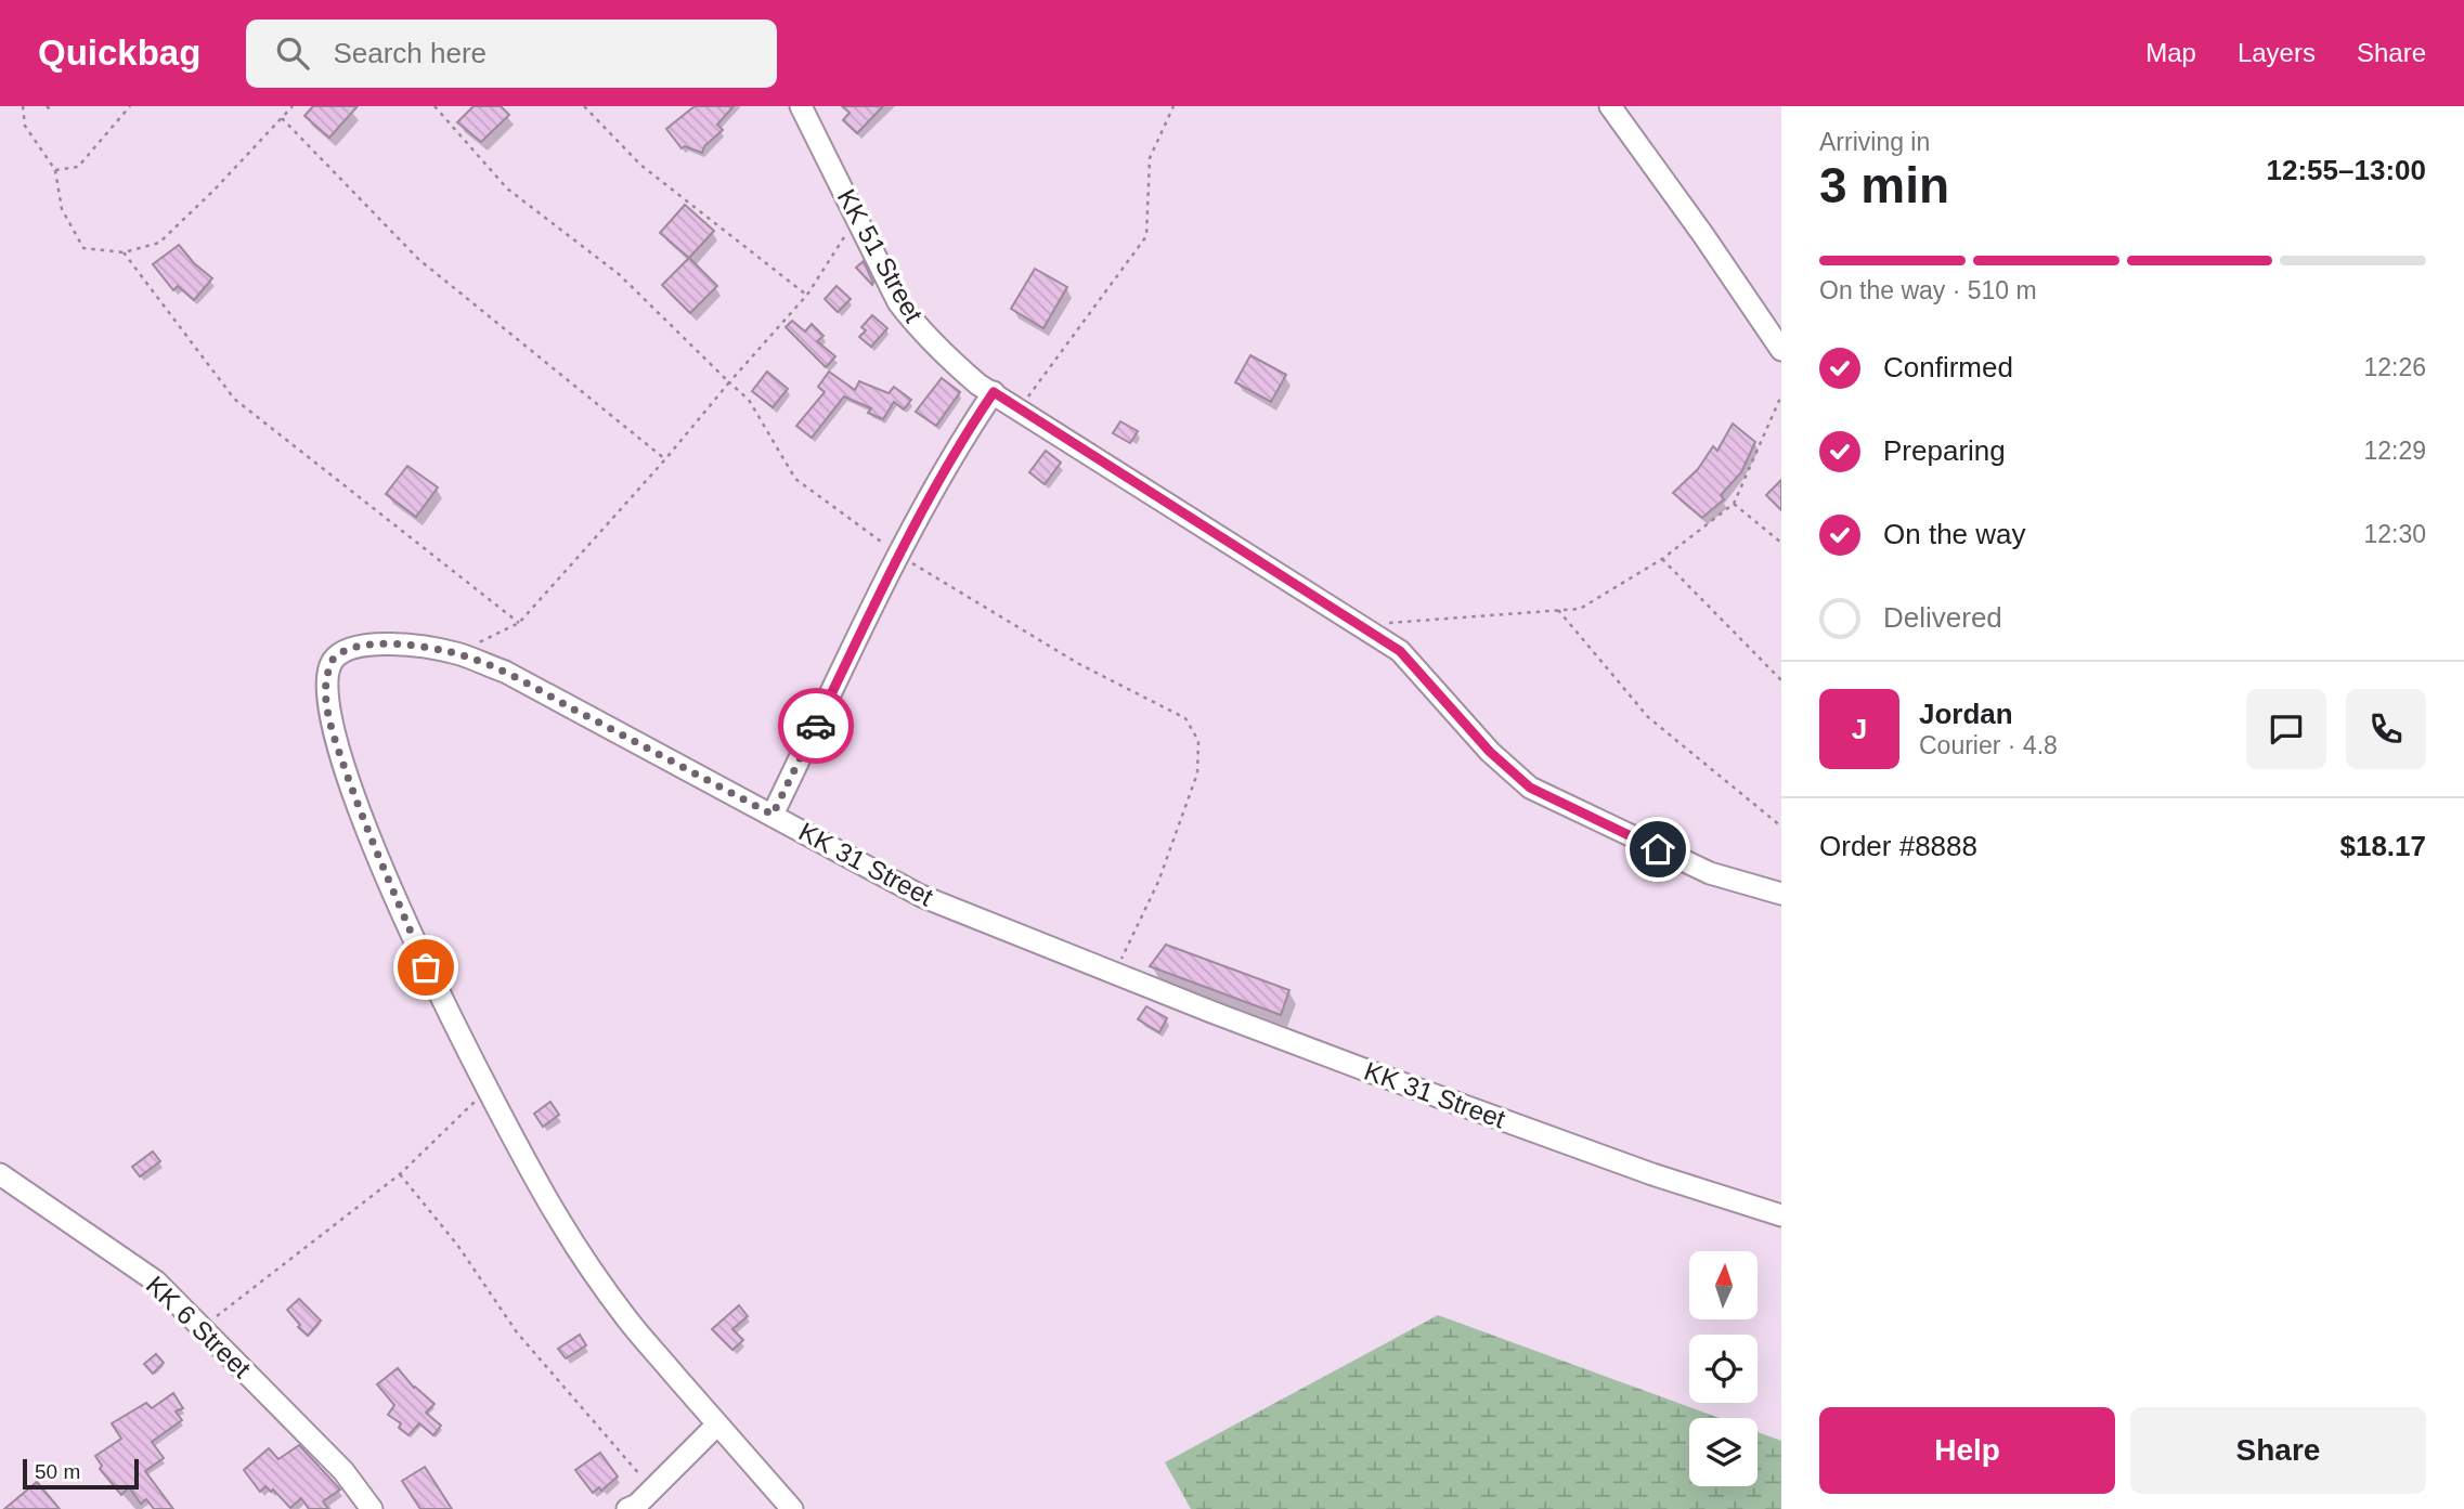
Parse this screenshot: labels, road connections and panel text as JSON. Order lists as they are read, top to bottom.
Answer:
{
  "streets": {
    "street": ["KK 51 Street", "KK 31 Street", "KK 6 Street"]
  },
  "scale_bar": "50 m",
  "north": "top",
  "page": {
    "header": "Quickbag",
    "search": "Search here",
    "nav": ["Map", "Layers", "Share"],
    "heading": ["3 min", "Arriving in", "12:55–13:00"],
    "panel": [
      "Jordan",
      "Courier · 4.8",
      "Order #8888",
      "$18.17"
    ],
    "bar": "On the way · 510 m",
    "list": [
      ["Confirmed", "12:26"],
      ["Preparing", "12:29"],
      ["On the way", "12:30"],
      "Delivered"
    ],
    "round": "J",
    "buttons": ["Help", "Share"],
    "scale": "50 m"
  }
}
